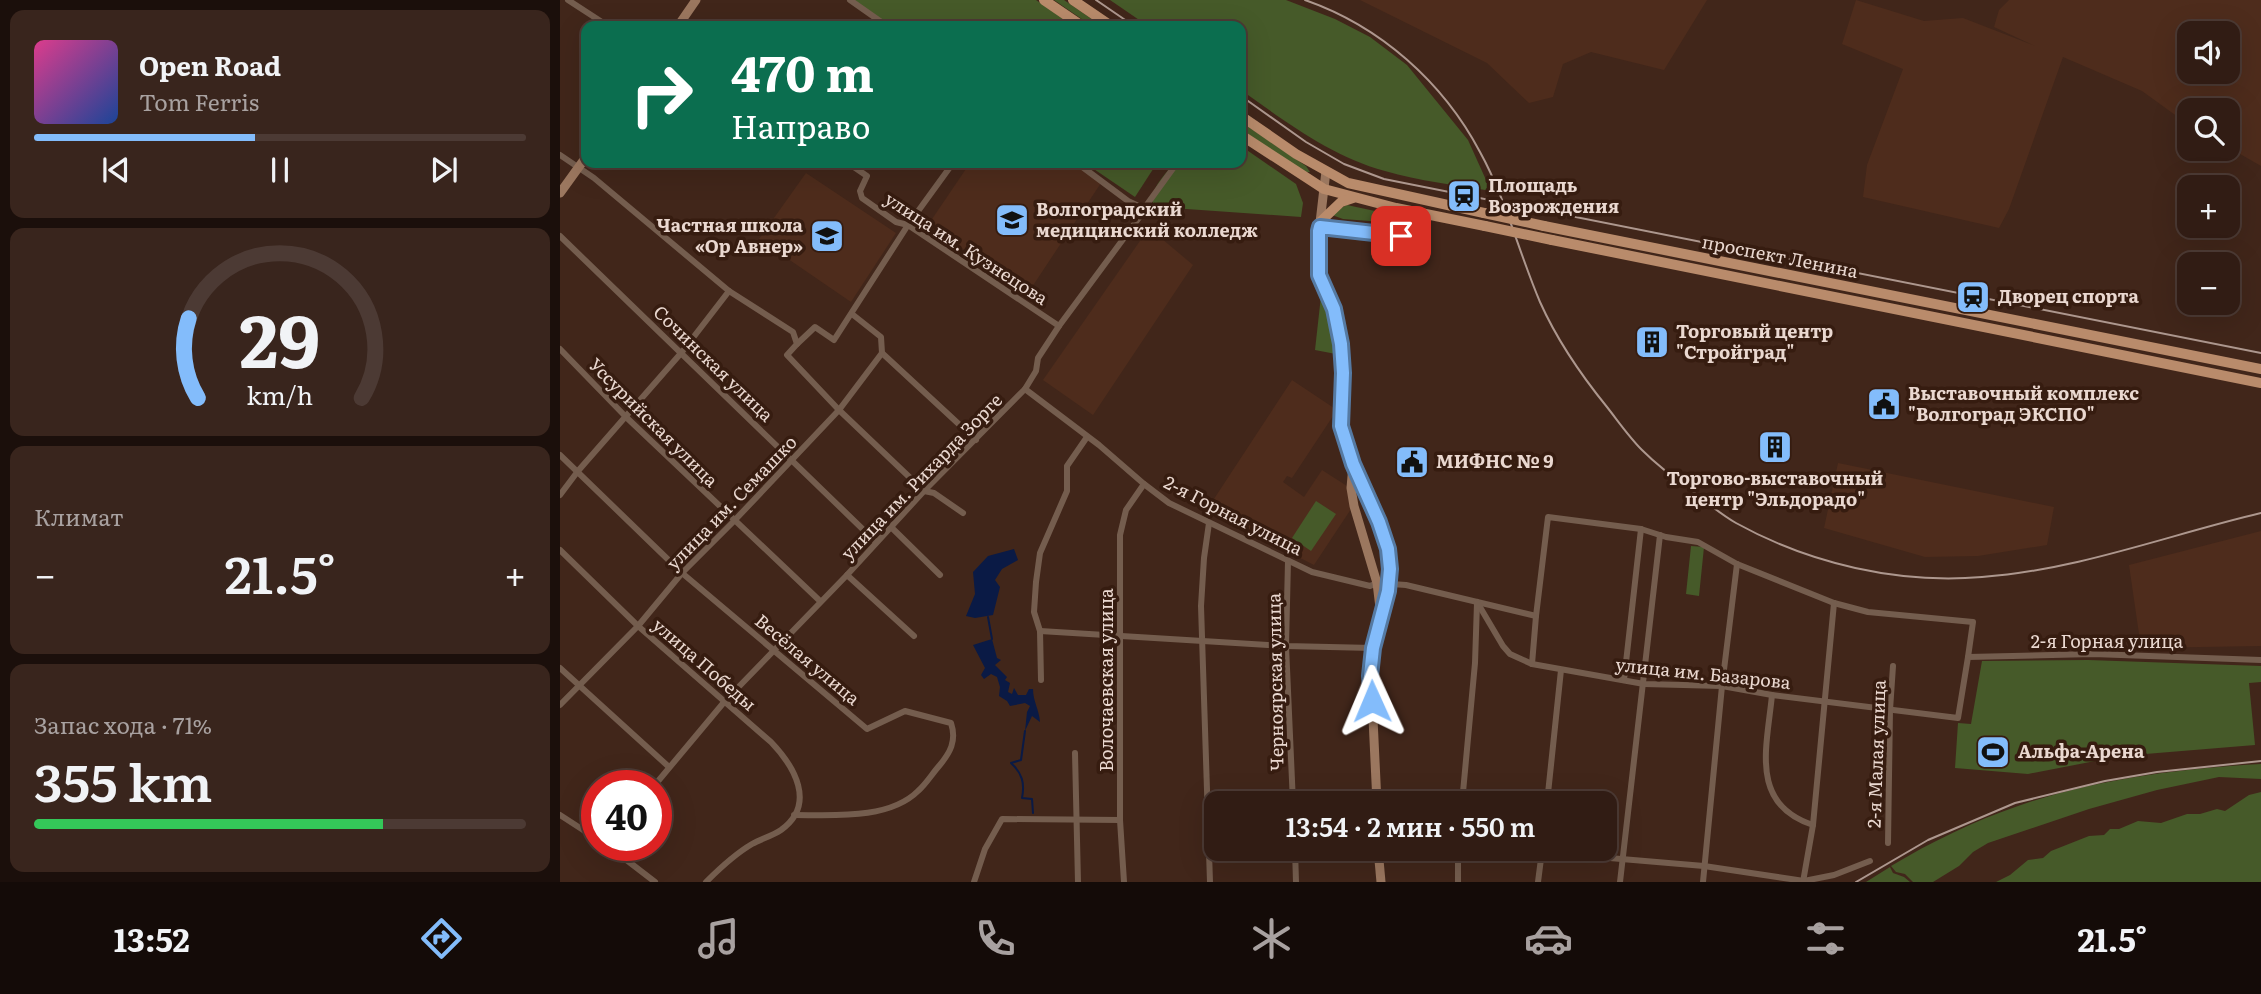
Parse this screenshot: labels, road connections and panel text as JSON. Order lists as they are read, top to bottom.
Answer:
{
  "streets": {
    "main road": ["проспект Ленина"],
    "street": [
      "улица им. Кузнецова",
      "Сочинская улица",
      "Уссурийская улица",
      "улица им. Рихарда Зорге",
      "улица им. Семашко",
      "2-я Горная улица",
      "Весёлая улица",
      "улица Победы",
      "улица им. Базарова",
      "Волочаевская улица",
      "Черноярская улица",
      "2-я Малая улица"
    ]
  },
  "crossings": [
    ["улица им. Кузнецова", "улица им. Рихарда Зорге"],
    ["Сочинская улица", "улица им. Рихарда Зорге"],
    ["Сочинская улица", "улица им. Семашко"],
    ["Уссурийская улица", "улица им. Рихарда Зорге"],
    ["Уссурийская улица", "улица им. Семашко"],
    ["улица им. Рихарда Зорге", "2-я Горная улица"],
    ["улица им. Рихарда Зорге", "Весёлая улица"],
    ["улица им. Рихарда Зорге", "улица Победы"],
    ["улица им. Семашко", "Весёлая улица"],
    ["улица им. Семашко", "улица Победы"],
    ["2-я Горная улица", "улица им. Базарова"],
    ["2-я Горная улица", "Волочаевская улица"],
    ["2-я Горная улица", "Черноярская улица"],
    ["Весёлая улица", "улица Победы"],
    ["улица им. Базарова", "2-я Малая улица"]
  ],
  "places": {
    "station": ["Площадь Возрождения", "Дворец спорта"],
    "school or university": ["Волгоградский медицинский колледж", "Частная школа «Ор Авнер»"],
    "building": ["Торговый центр \"Стройград\"", "Торгово-выставочный центр \"Эльдорадо\""],
    "public building": ["Выставочный комплекс \"Волгоград ЭКСПО\"", "МИФНС № 9"],
    "sports": ["Альфа-Арена"]
  },
  "page": {
    "map_buttons": ["+", "−"],
    "turn": ["470 m", "Направо"],
    "song": ["Open Road", "Tom Ferris"],
    "tile": [
      "Климат",
      ["Запас хода · 71%", "355 km"]
    ],
    "heat": ["−", "21.5°", "+"],
    "limit": "40",
    "trip": "13:54 · 2 мин · 550 m",
    "tabs": ["13:52", "21.5°"],
    "gauge": ["29", "km/h"]
  }
}
